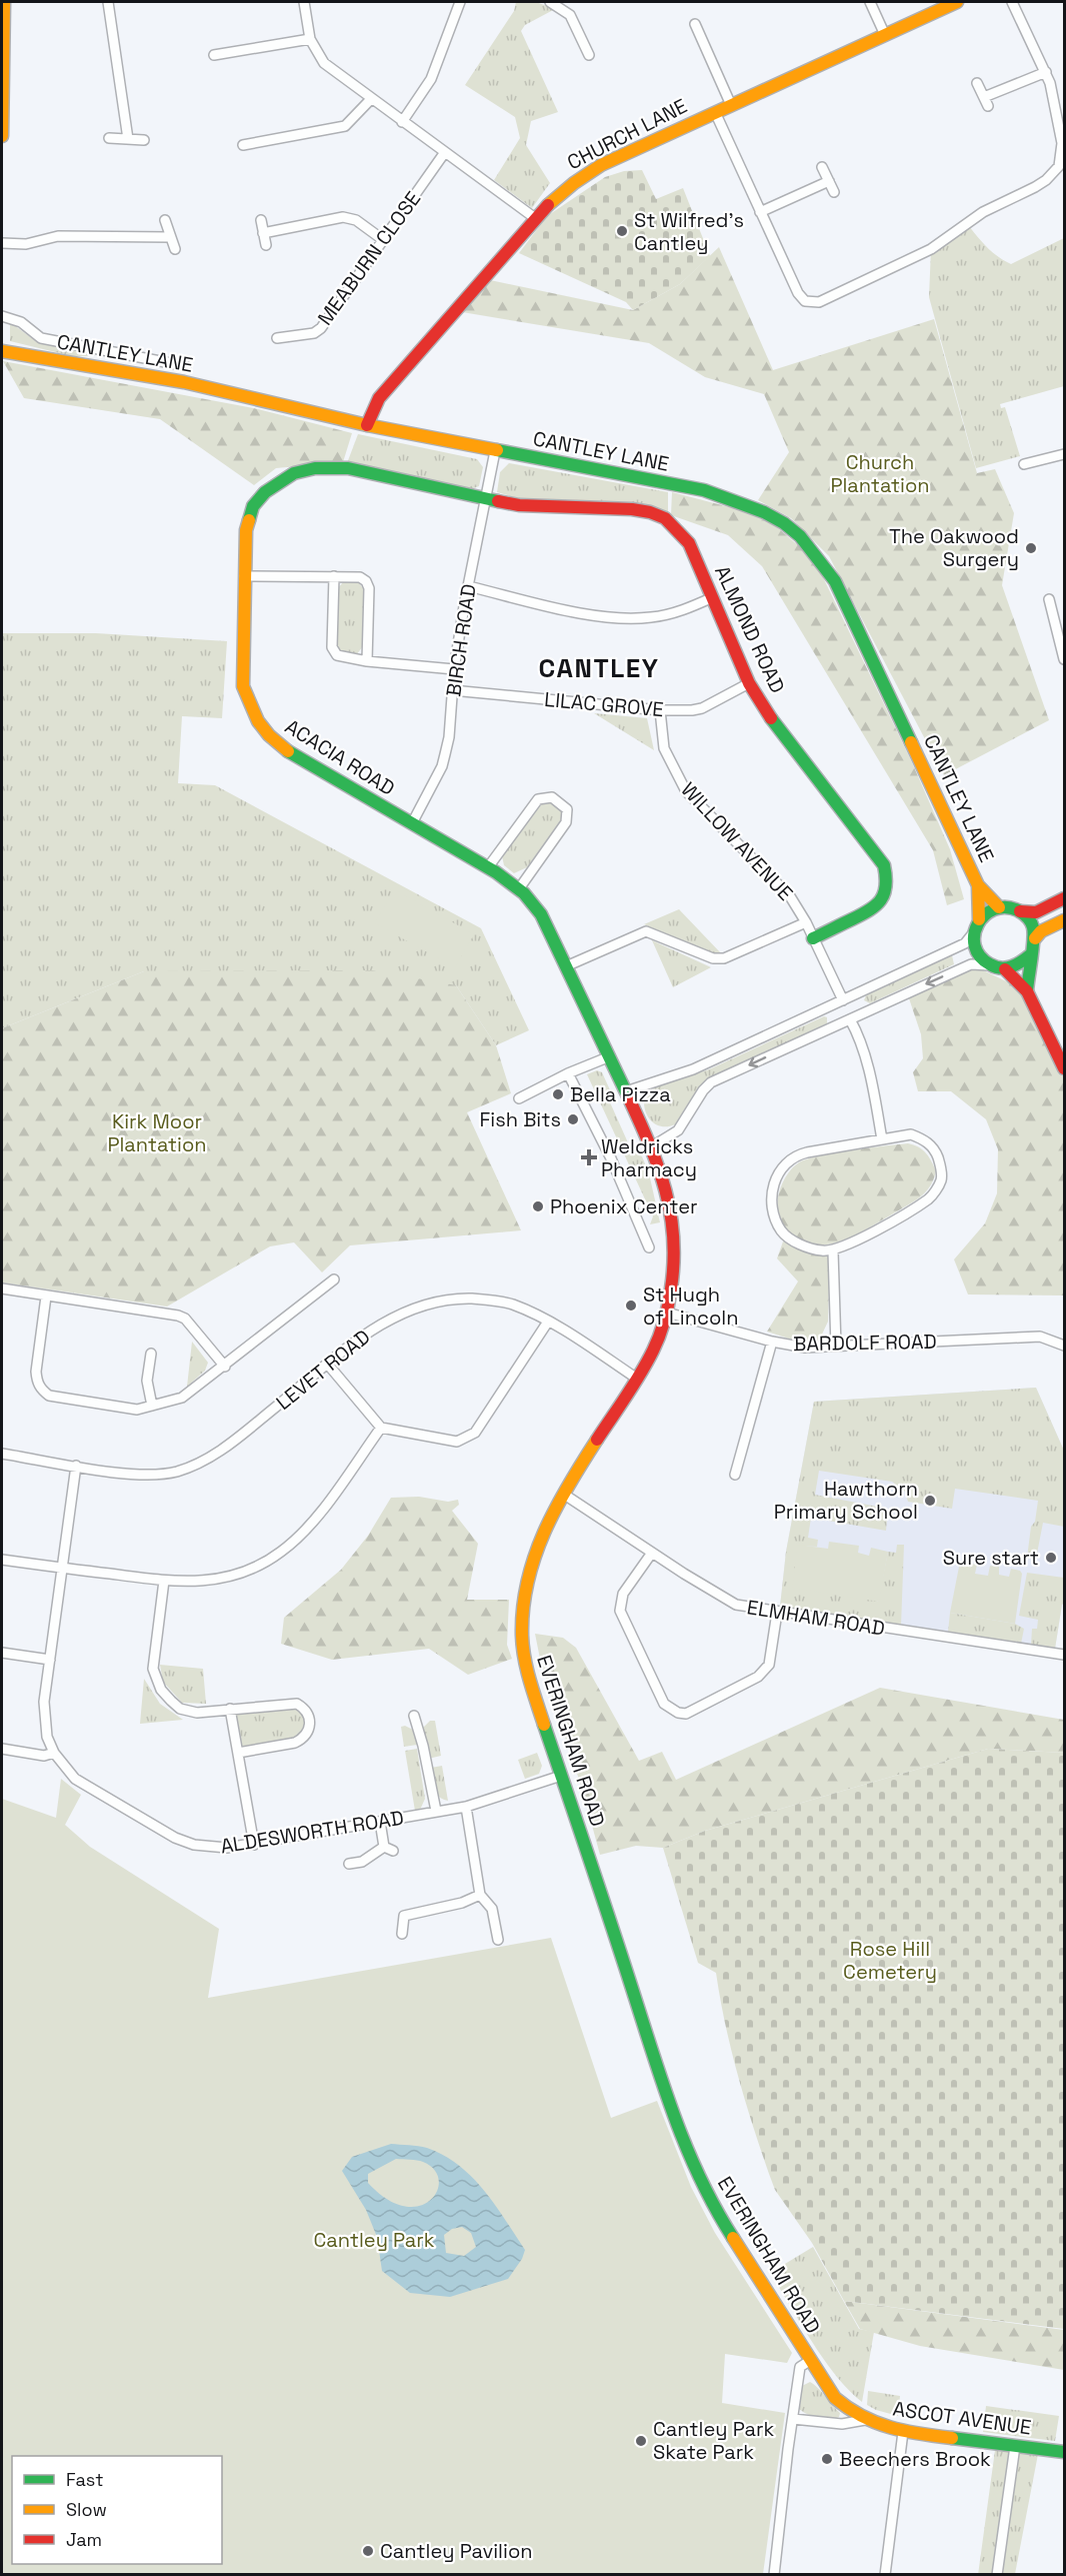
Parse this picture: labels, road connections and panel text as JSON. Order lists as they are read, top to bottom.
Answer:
{
  "streets": {
    "street": [
      "CHURCH LANE",
      "MEABURN CLOSE",
      "CANTLEY LANE",
      "ALMOND ROAD",
      "BIRCH ROAD",
      "LILAC GROVE",
      "ACACIA ROAD",
      "WILLOW AVENUE",
      "BARDOLF ROAD",
      "LEVET ROAD",
      "ELMHAM ROAD",
      "EVERINGHAM ROAD",
      "ALDESWORTH ROAD",
      "ASCOT AVENUE"
    ]
  },
  "crossings": [
    ["CHURCH LANE", "CANTLEY LANE"],
    ["CANTLEY LANE", "BIRCH ROAD"],
    ["ALMOND ROAD", "BIRCH ROAD"],
    ["ALMOND ROAD", "LILAC GROVE"],
    ["ALMOND ROAD", "ACACIA ROAD"],
    ["ALMOND ROAD", "WILLOW AVENUE"],
    ["BIRCH ROAD", "LILAC GROVE"],
    ["BIRCH ROAD", "ACACIA ROAD"],
    ["LILAC GROVE", "WILLOW AVENUE"],
    ["ACACIA ROAD", "EVERINGHAM ROAD"],
    ["BARDOLF ROAD", "EVERINGHAM ROAD"],
    ["LEVET ROAD", "EVERINGHAM ROAD"],
    ["LEVET ROAD", "ALDESWORTH ROAD"],
    ["ELMHAM ROAD", "EVERINGHAM ROAD"],
    ["EVERINGHAM ROAD", "ALDESWORTH ROAD"],
    ["EVERINGHAM ROAD", "ASCOT AVENUE"]
  ],
  "districts": ["CANTLEY"],
  "parks": [
    "Church Plantation",
    "Kirk Moor Plantation",
    "Rose Hill Cemetery",
    "Cantley Park"
  ],
  "places": {
    "other": [
      "St Wilfred's Cantley",
      "The Oakwood Surgery",
      "Bella Pizza",
      "Fish Bits",
      "Phoenix Center",
      "St Hugh of Lincoln",
      "Hawthorn Primary School",
      "Sure start",
      "Cantley Park Skate Park",
      "Beechers Brook",
      "Cantley Pavilion"
    ],
    "health": ["Weldricks Pharmacy"]
  },
  "legend": ["Fast", "Slow", "Jam"]
}
